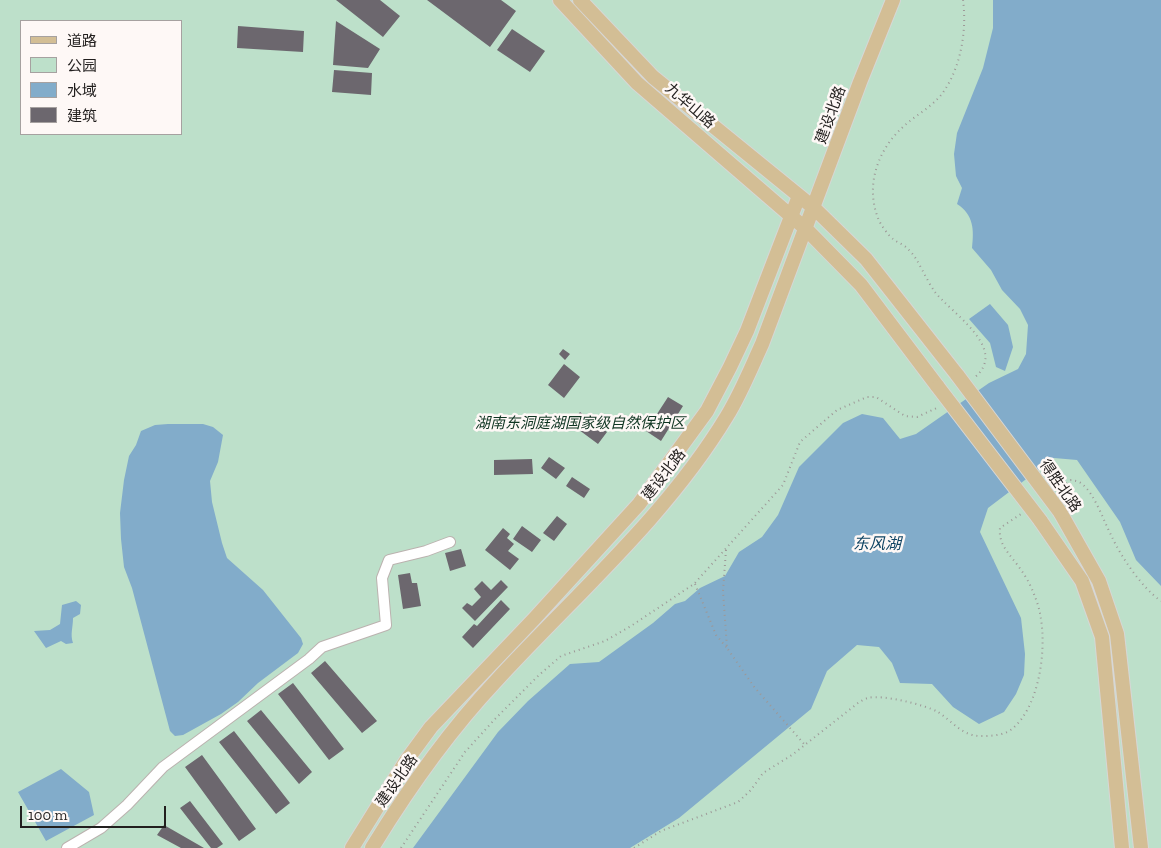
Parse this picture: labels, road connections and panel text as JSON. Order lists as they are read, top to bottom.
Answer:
{
  "streets": {
    "main road": ["九华山路", "建设北路", "得胜北路"]
  },
  "crossings": [
    ["九华山路", "建设北路"],
    ["九华山路", "得胜北路"],
    ["建设北路", "得胜北路"]
  ],
  "water": ["东风湖"],
  "parks": ["湖南东洞庭湖国家级自然保护区"],
  "legend": [
    "道路",
    "公园",
    "水域",
    "建筑"
  ],
  "scale_bar": "100 m"
}
